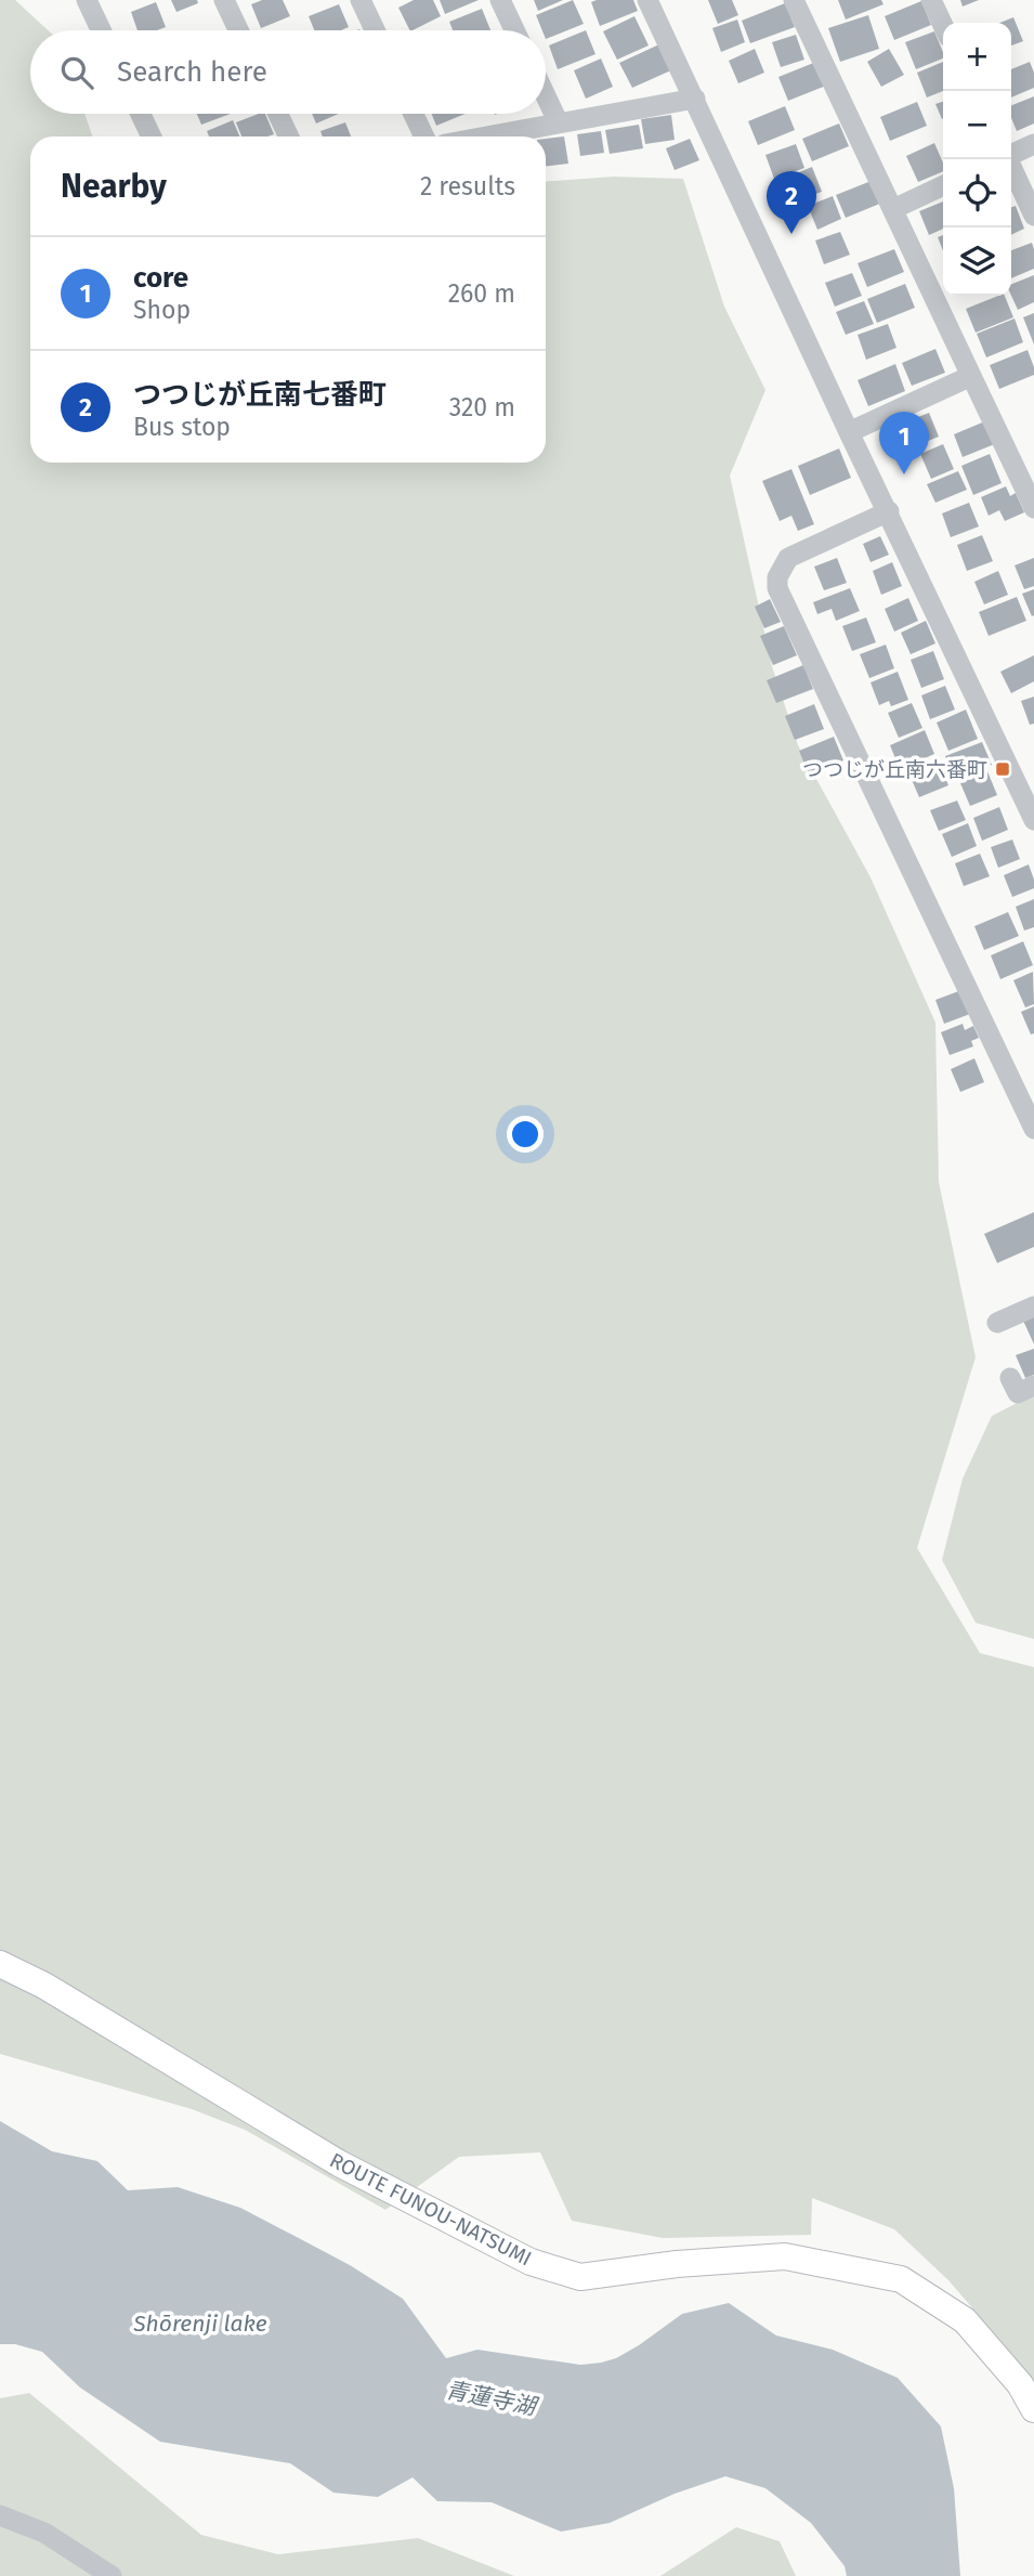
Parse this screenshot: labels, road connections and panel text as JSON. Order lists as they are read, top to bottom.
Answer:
{
  "streets": {
    "main road": ["ROUTE FUNOU-NATSUMI"]
  },
  "water": ["Shōrenji lake", "青蓮寺湖"],
  "places": {
    "transit": ["つつじが丘南六番町"]
  },
  "page": {
    "map_buttons": ["+", "−"],
    "search": "Search here",
    "heading": ["Nearby", "2 results"],
    "pins": ["2", "1"],
    "list": [
      {
        "mark": "1",
        "name": "core",
        "note": "Shop",
        "value": "260 m"
      },
      {
        "mark": "2",
        "name": "つつじが丘南七番町",
        "note": "Bus stop",
        "value": "320 m"
      }
    ]
  }
}
